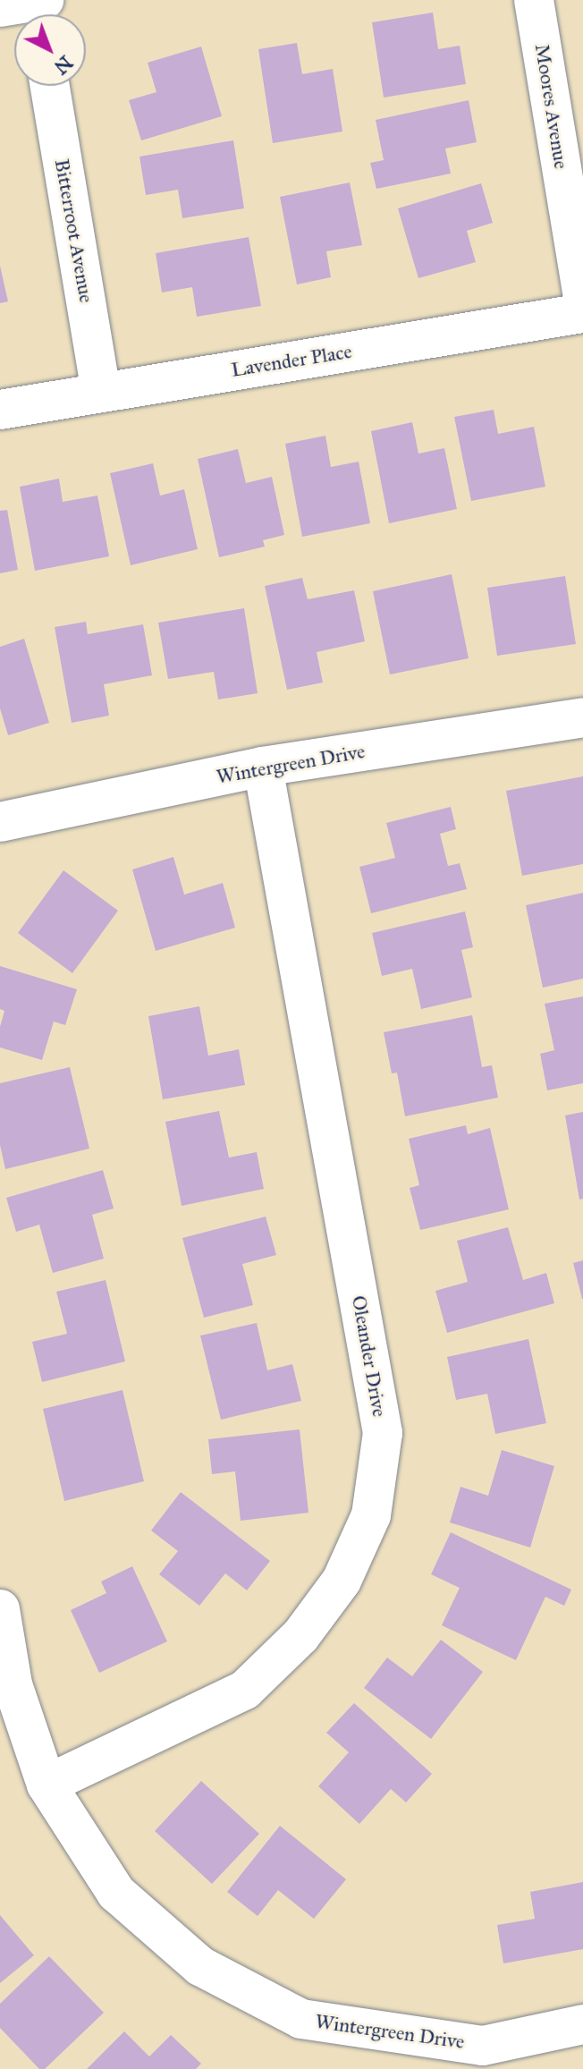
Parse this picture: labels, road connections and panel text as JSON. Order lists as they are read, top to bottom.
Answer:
{
  "streets": {
    "street": [
      "Moores Avenue",
      "Bitterroot Avenue",
      "Lavender Place",
      "Wintergreen Drive",
      "Oleander Drive"
    ]
  },
  "crossings": [
    ["Bitterroot Avenue", "Lavender Place"],
    ["Wintergreen Drive", "Oleander Drive"]
  ],
  "north": "bottom right"
}
